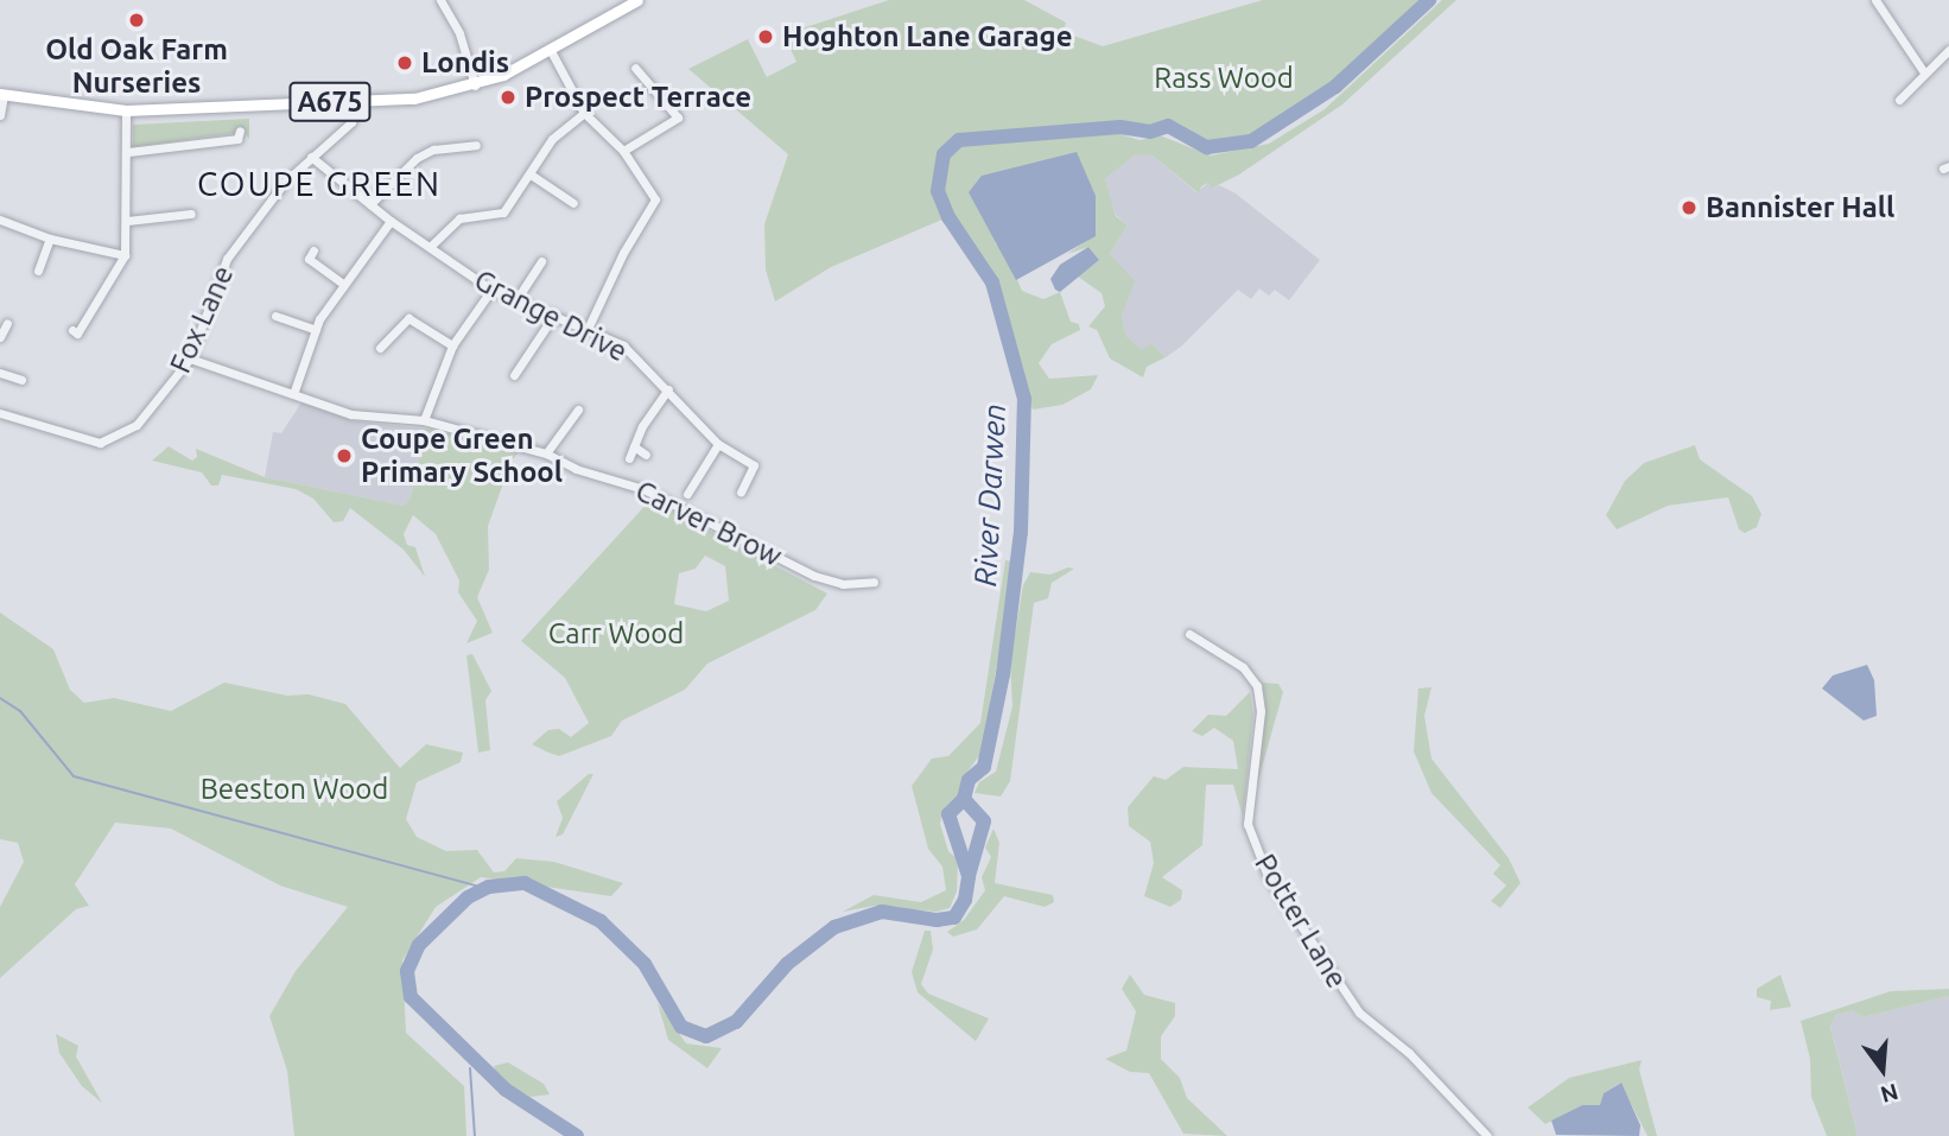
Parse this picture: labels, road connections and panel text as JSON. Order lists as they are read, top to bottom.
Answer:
{
  "streets": {
    "main road": ["A675"],
    "street": [
      "Grange Drive",
      "Fox Lane",
      "Carver Brow",
      "Potter Lane"
    ]
  },
  "crossings": [
    ["A675", "Fox Lane"],
    ["Grange Drive", "Fox Lane"]
  ],
  "districts": ["COUPE GREEN"],
  "water": ["River Darwen"],
  "parks": ["Rass Wood", "Carr Wood", "Beeston Wood"],
  "places": [
    "Old Oak Farm Nurseries",
    "Hoghton Lane Garage",
    "Londis",
    "Prospect Terrace",
    "Bannister Hall",
    "Coupe Green Primary School"
  ],
  "north": "bottom"
}
